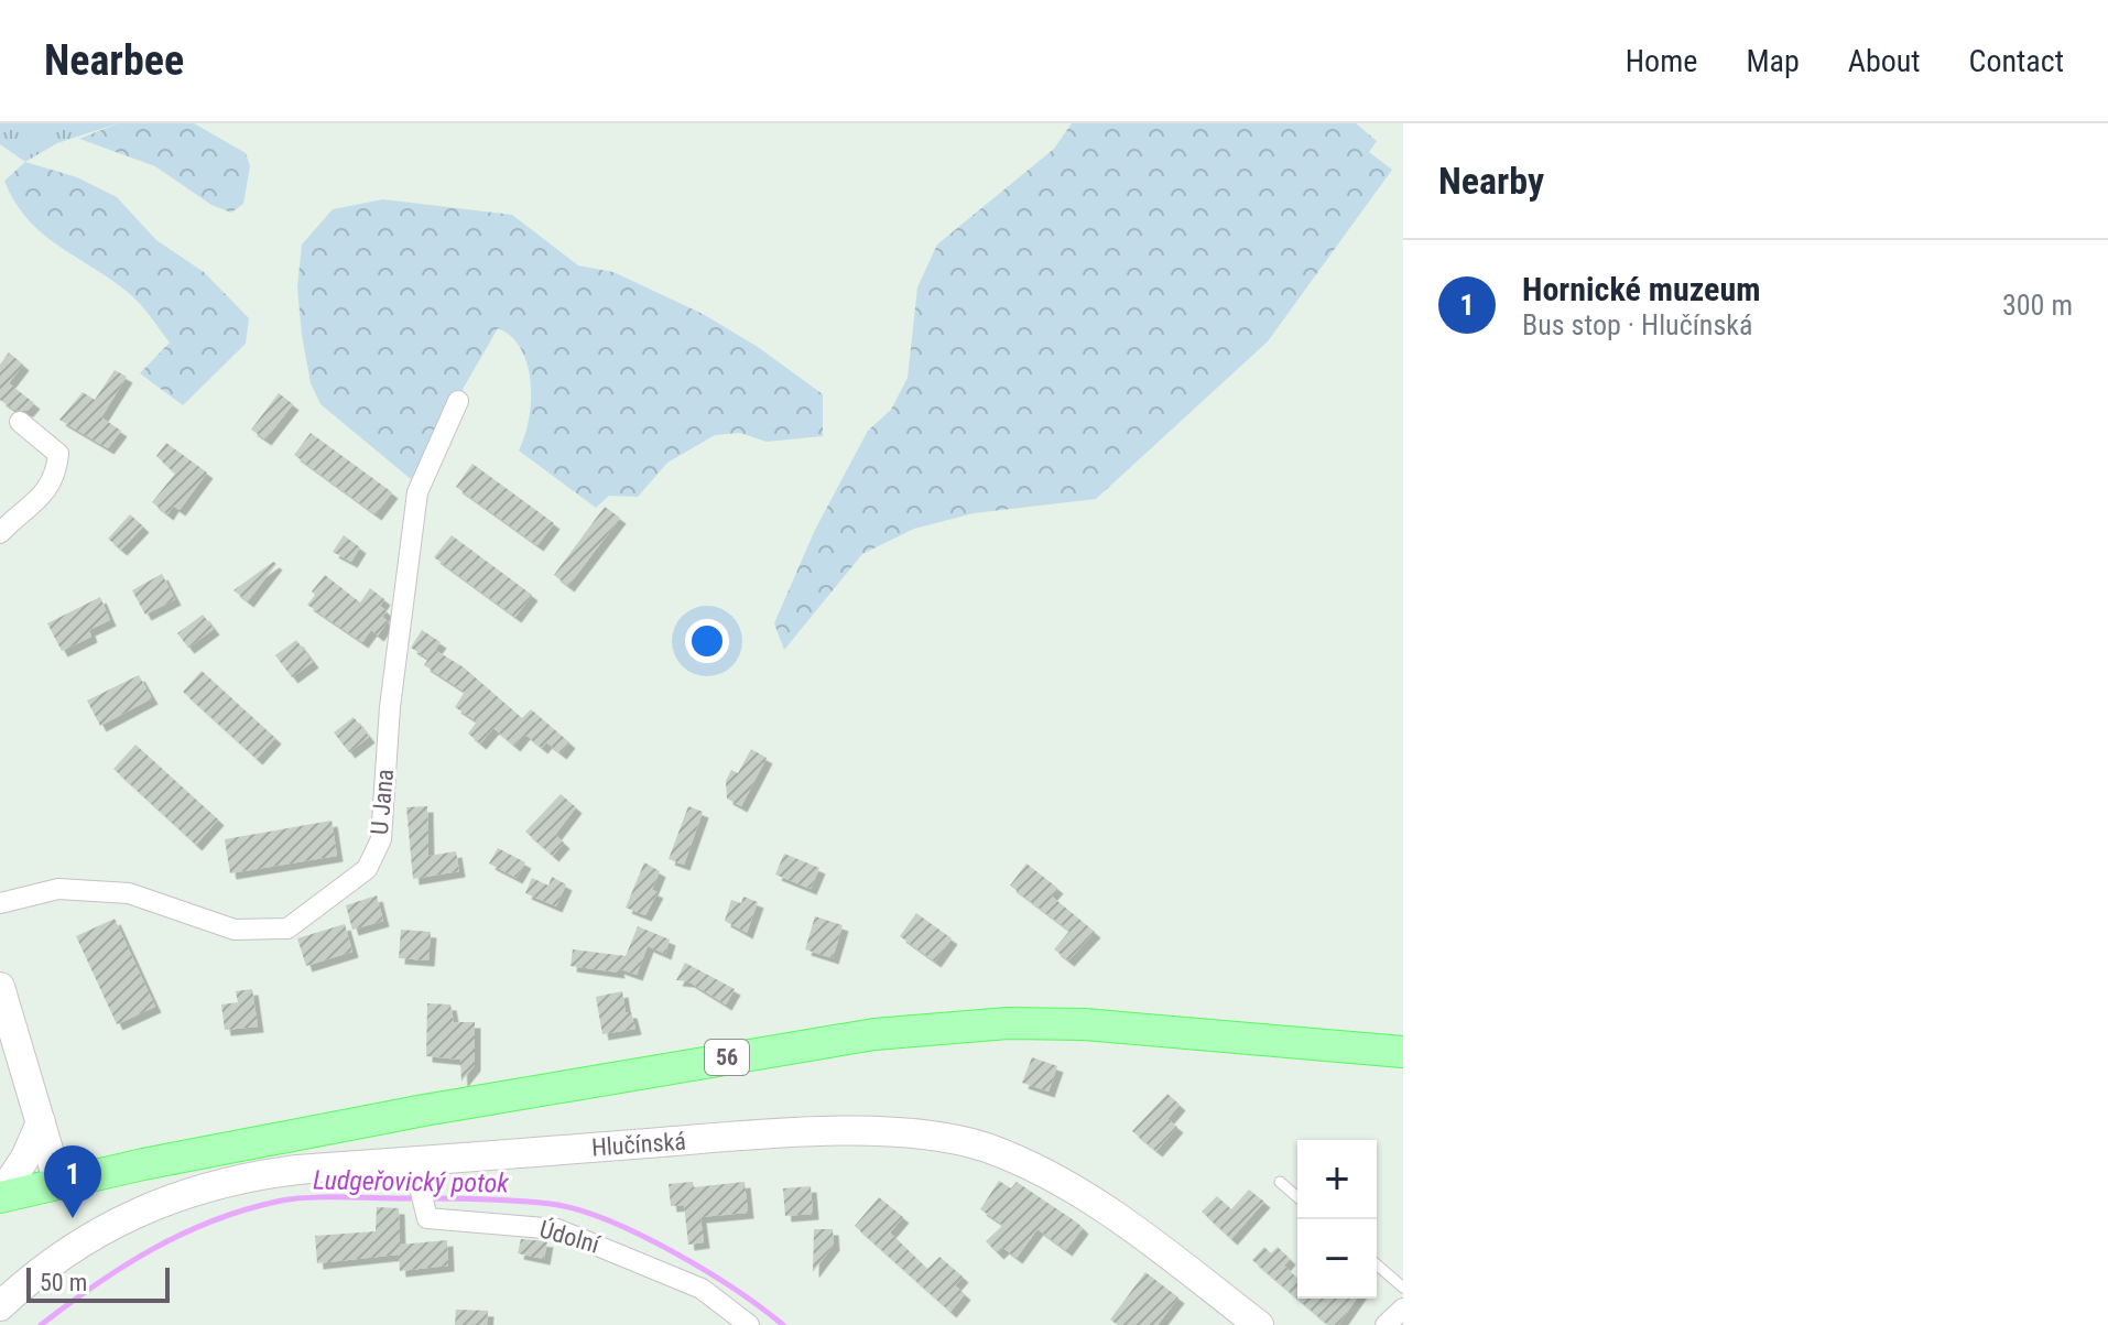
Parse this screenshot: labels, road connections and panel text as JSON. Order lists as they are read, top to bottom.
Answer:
{
  "streets": {
    "main road": ["56"],
    "street": ["U Jana", "Hlučínská", "Údolní"]
  },
  "crossings": [
    ["Hlučínská", "Údolní"]
  ],
  "water": ["Ludgeřovický potok"],
  "scale_bar": "50 m",
  "page": {
    "header": "Nearbee",
    "nav": [
      "Home",
      "Map",
      "About",
      "Contact"
    ],
    "heading": "Nearby",
    "list": [
      {
        "mark": "1",
        "name": "Hornické muzeum",
        "note": "Bus stop · Hlučínská",
        "value": "300 m"
      }
    ],
    "map_buttons": ["+", "−"],
    "pins": "1",
    "scale": "50 m"
  }
}
